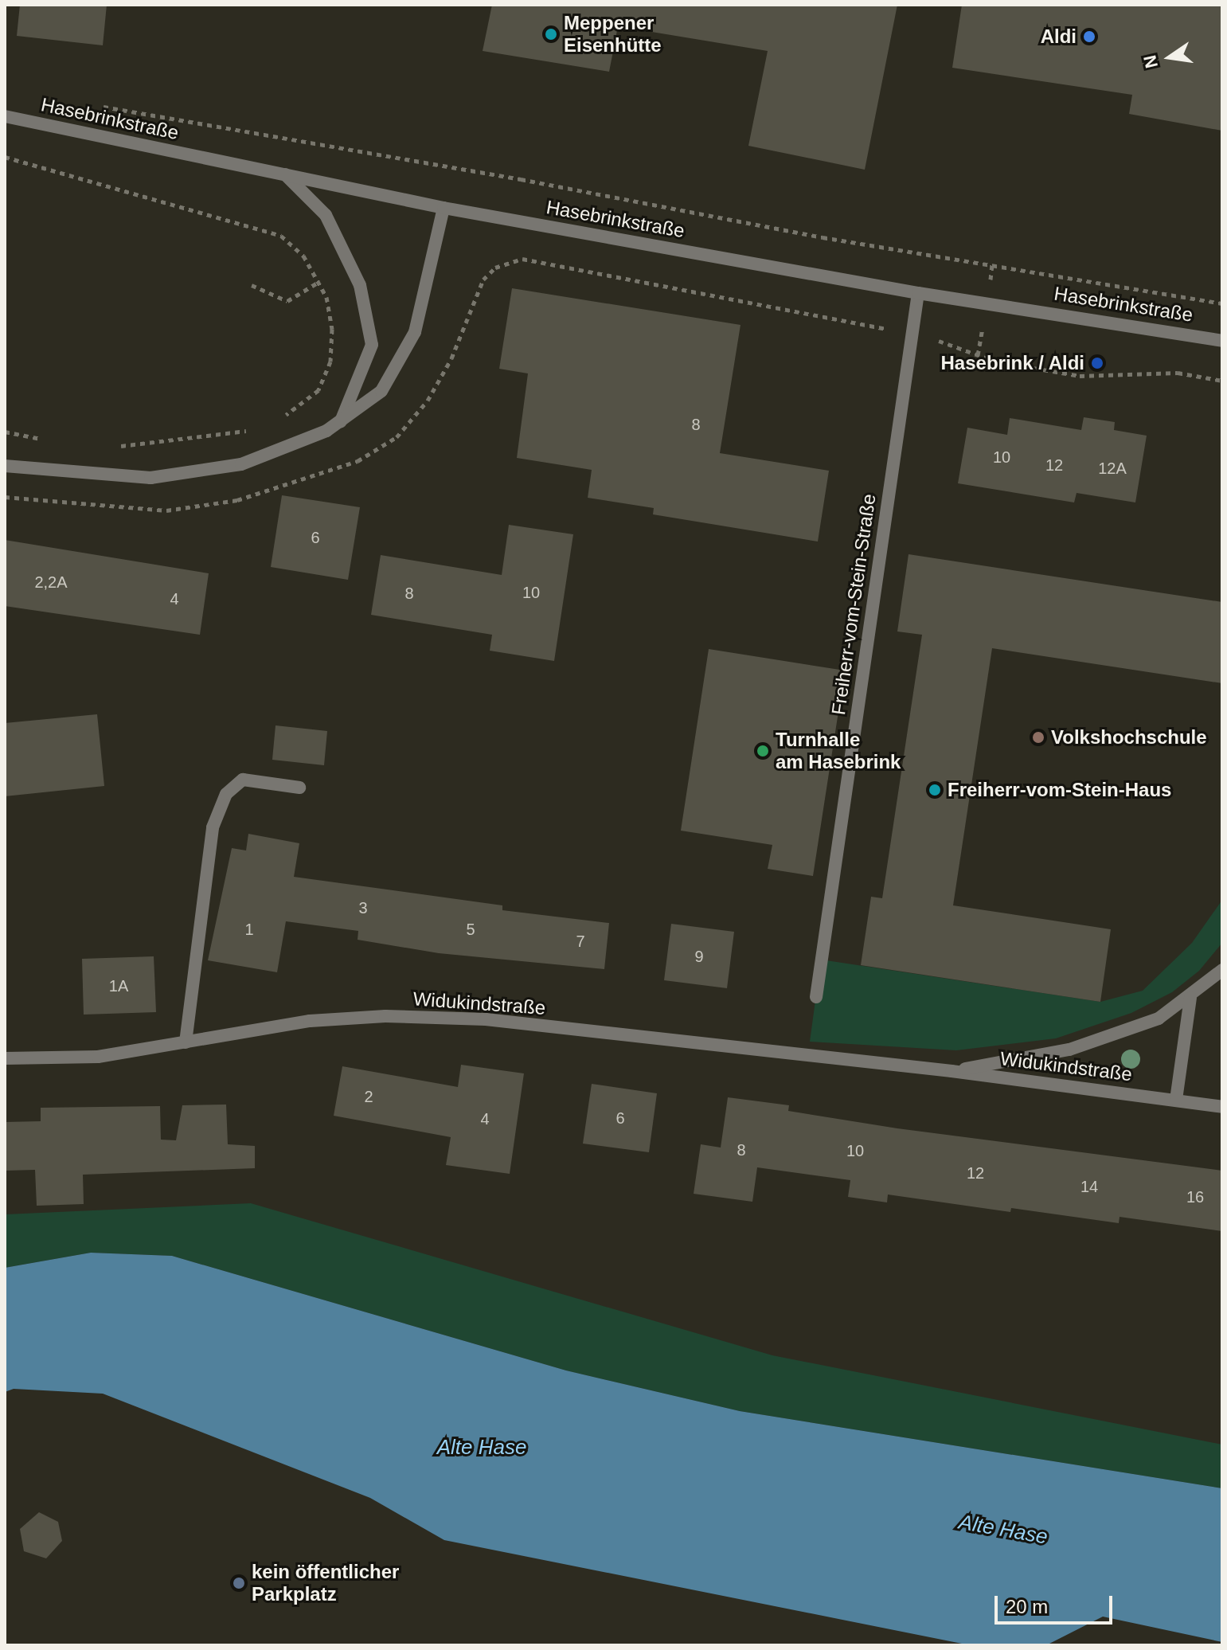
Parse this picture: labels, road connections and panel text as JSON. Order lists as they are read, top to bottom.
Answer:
{
  "streets": {
    "street": ["Hasebrinkstraße", "Freiherr-vom-Stein-Straße", "Widukindstraße"]
  },
  "crossings": [
    ["Hasebrinkstraße", "Freiherr-vom-Stein-Straße"]
  ],
  "water": ["Alte Hase"],
  "places": [
    "Meppener Eisenhütte",
    "Aldi",
    "Hasebrink / Aldi",
    "Volkshochschule",
    "Turnhalle am Hasebrink",
    "Freiherr-vom-Stein-Haus",
    "kein öffentlicher Parkplatz"
  ],
  "house_numbers": [
    "8",
    "10",
    "12",
    "12A",
    "6",
    "2,2A",
    "10",
    "8",
    "4",
    "3",
    "1",
    "5",
    "7",
    "9",
    "1A",
    "2",
    "6",
    "4",
    "8",
    "10",
    "12",
    "14",
    "16"
  ],
  "scale_bar": "20 m",
  "north": "left"
}
